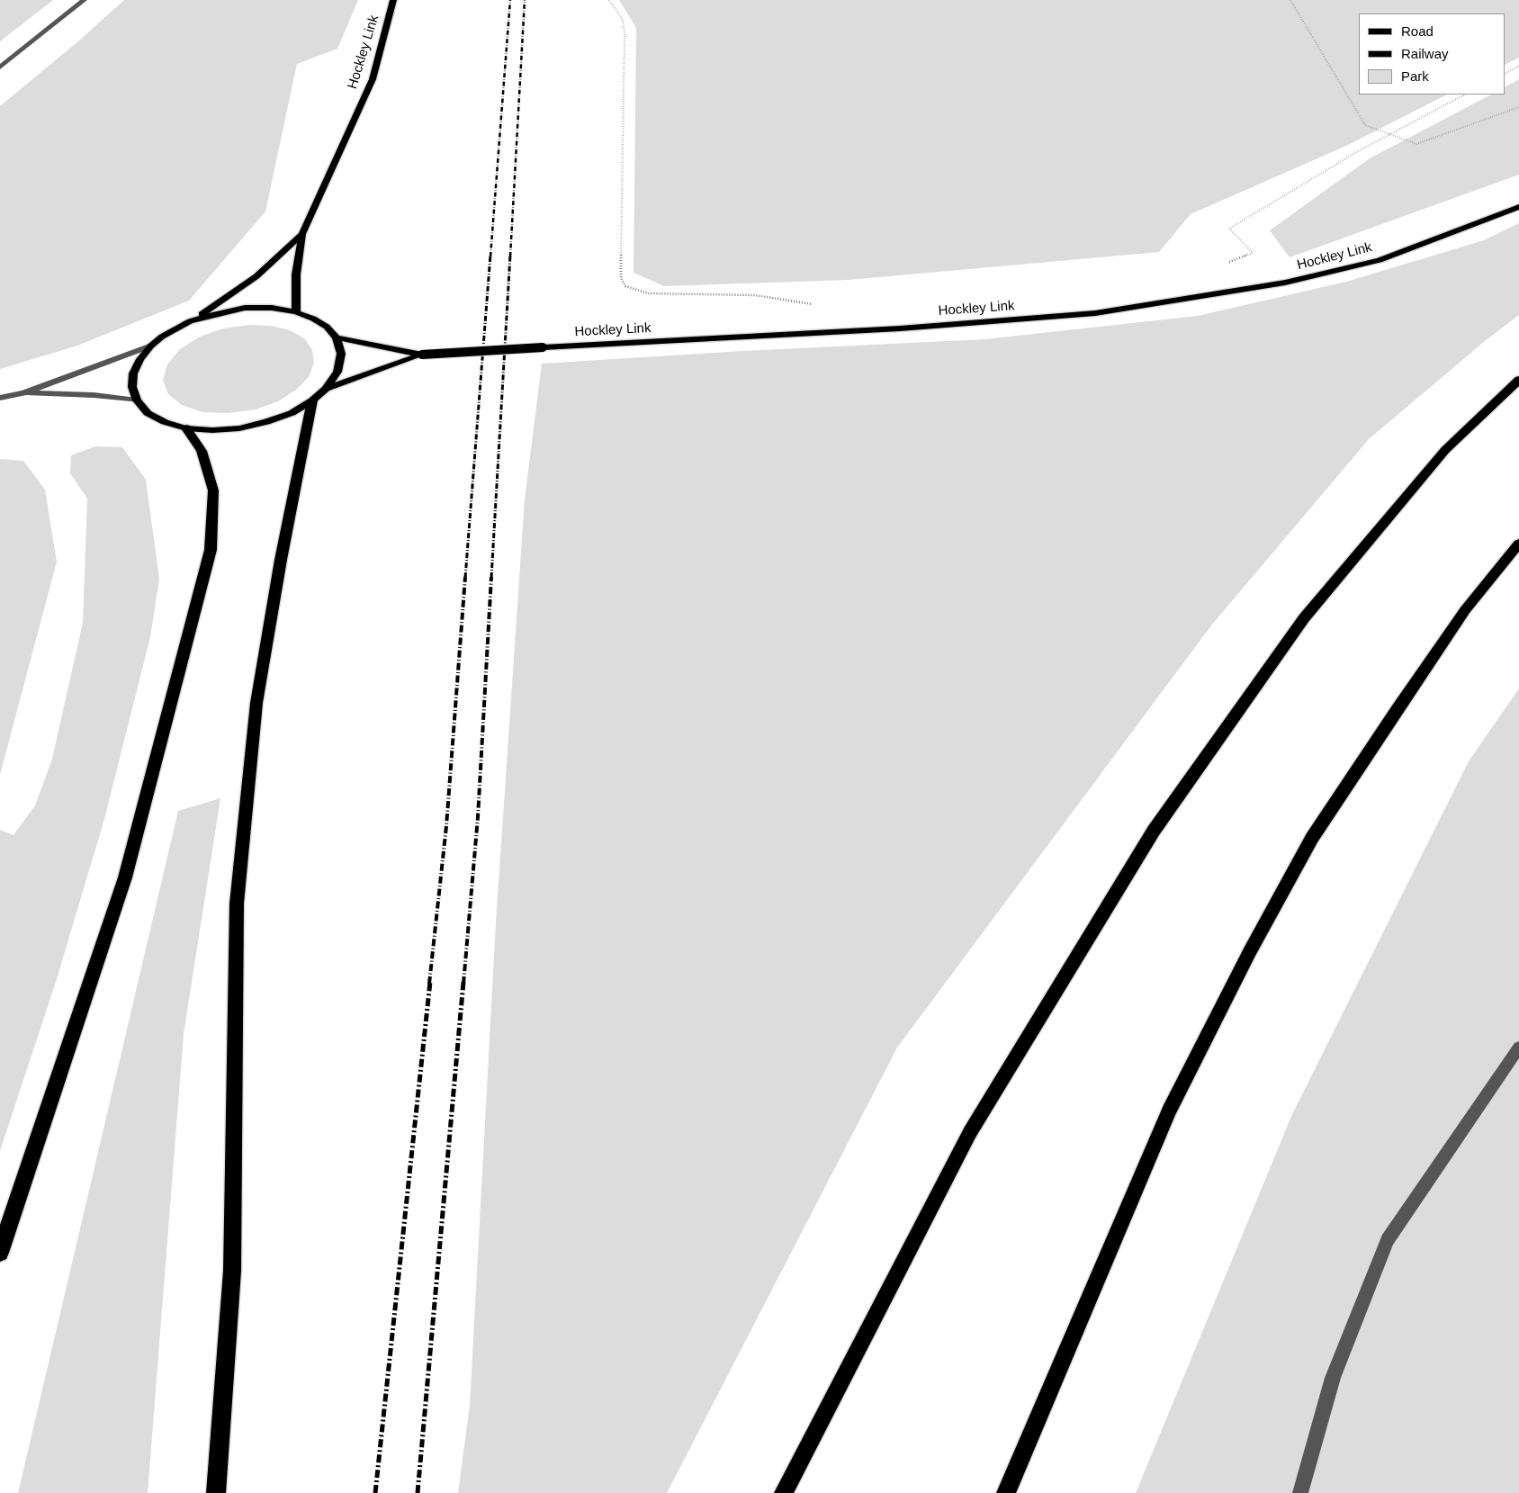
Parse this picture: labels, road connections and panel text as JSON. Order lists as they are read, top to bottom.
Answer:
{
  "streets": {
    "main road": ["Hockley Link"]
  },
  "legend": ["Road", "Railway", "Park"]
}
